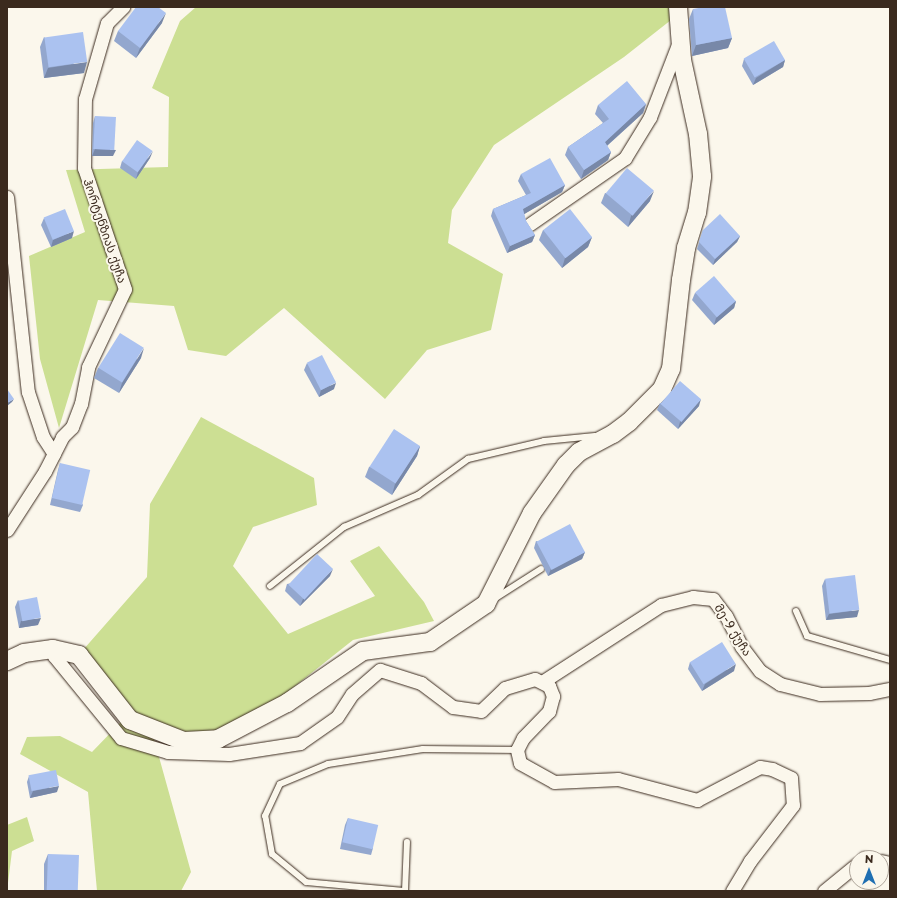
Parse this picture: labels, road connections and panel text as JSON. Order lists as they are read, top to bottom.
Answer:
{
  "streets": {
    "street": ["ჰორტენზიას ქუჩა", "მე-9 ქუჩა"]
  },
  "north": "top"
}
